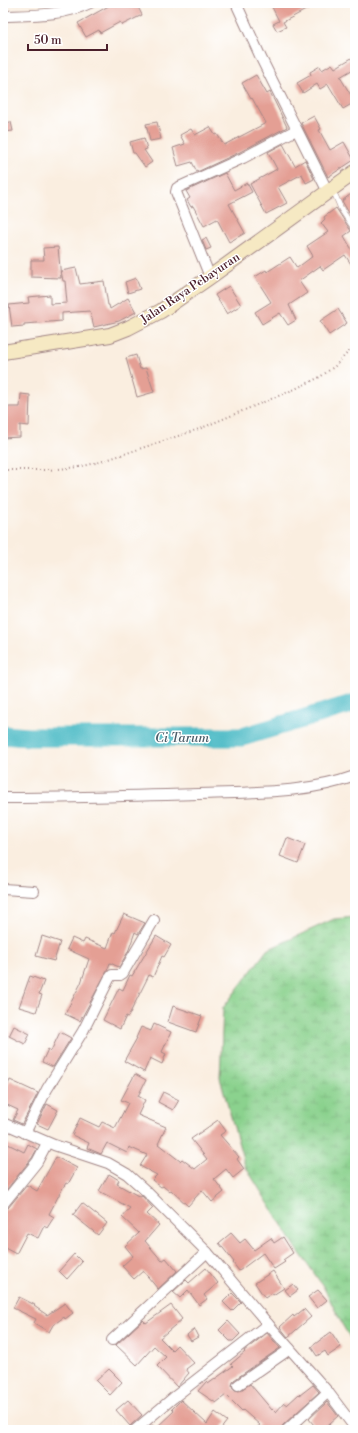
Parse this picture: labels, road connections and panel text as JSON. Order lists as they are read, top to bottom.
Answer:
{
  "streets": {
    "main road": ["Jalan Raya Pebayuran"]
  },
  "water": ["Ci Tarum"],
  "scale_bar": "50 m"
}
